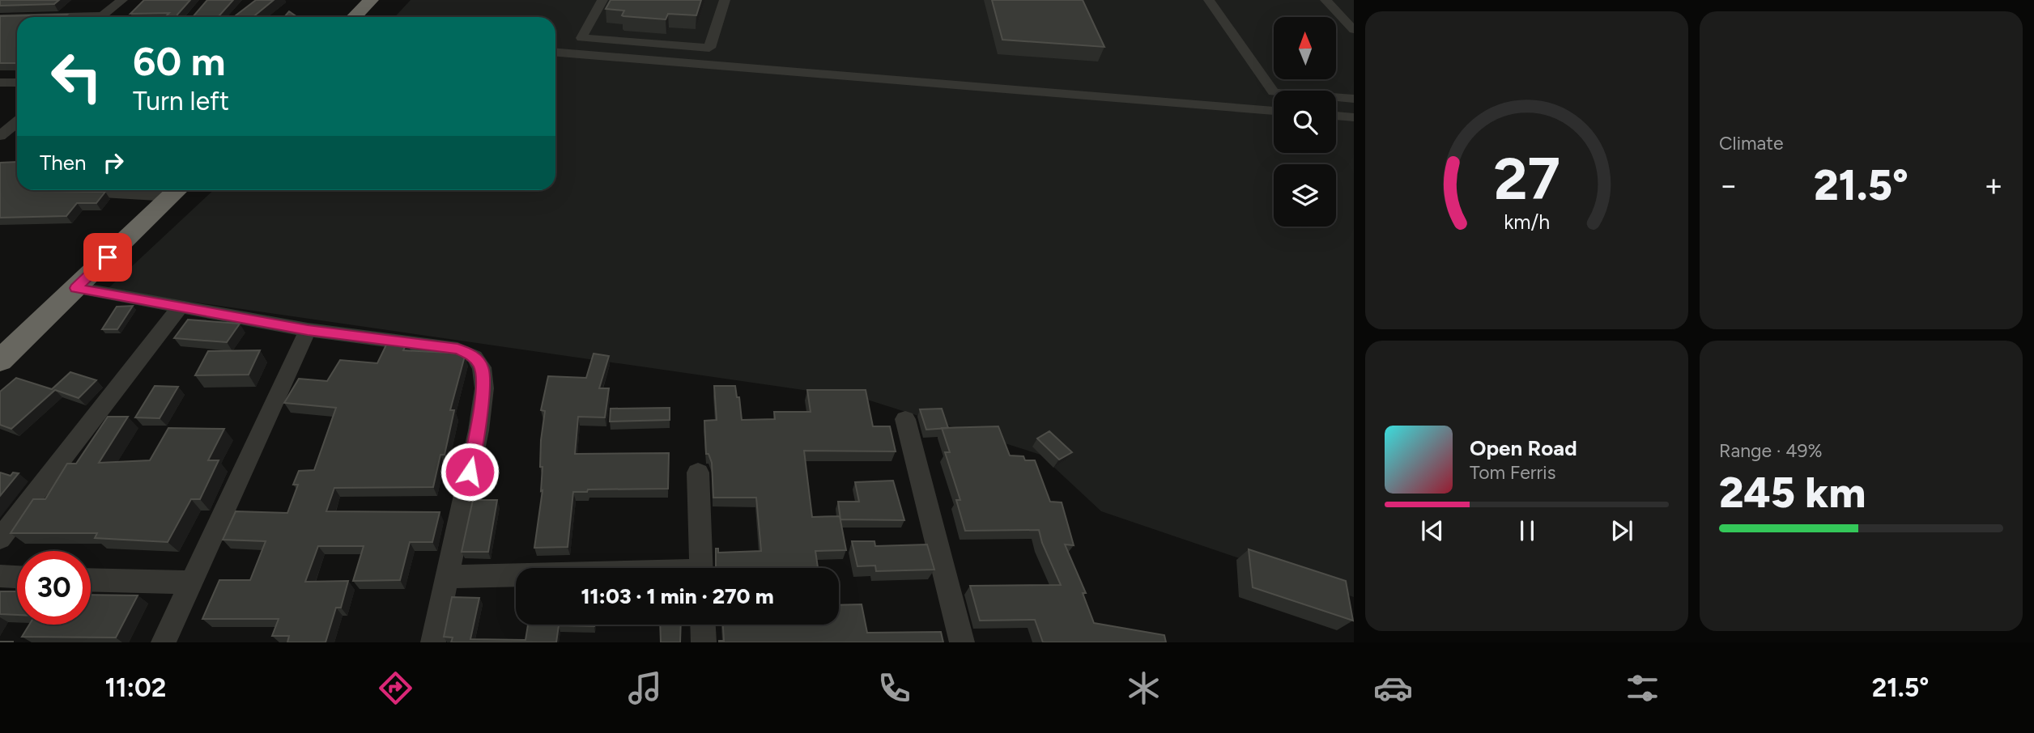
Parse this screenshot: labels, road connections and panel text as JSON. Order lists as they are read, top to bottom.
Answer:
{
  "north": "top",
  "page": {
    "tile": [
      "Climate",
      ["Range · 49%", "245 km"]
    ],
    "turn": ["60 m", "Turn left"],
    "then": "Then",
    "heat": ["−", "21.5°", "+"],
    "song": ["Open Road", "Tom Ferris"],
    "limit": "30",
    "trip": "11:03 · 1 min · 270 m",
    "tabs": ["11:02", "21.5°"],
    "gauge": ["27", "km/h"]
  }
}
